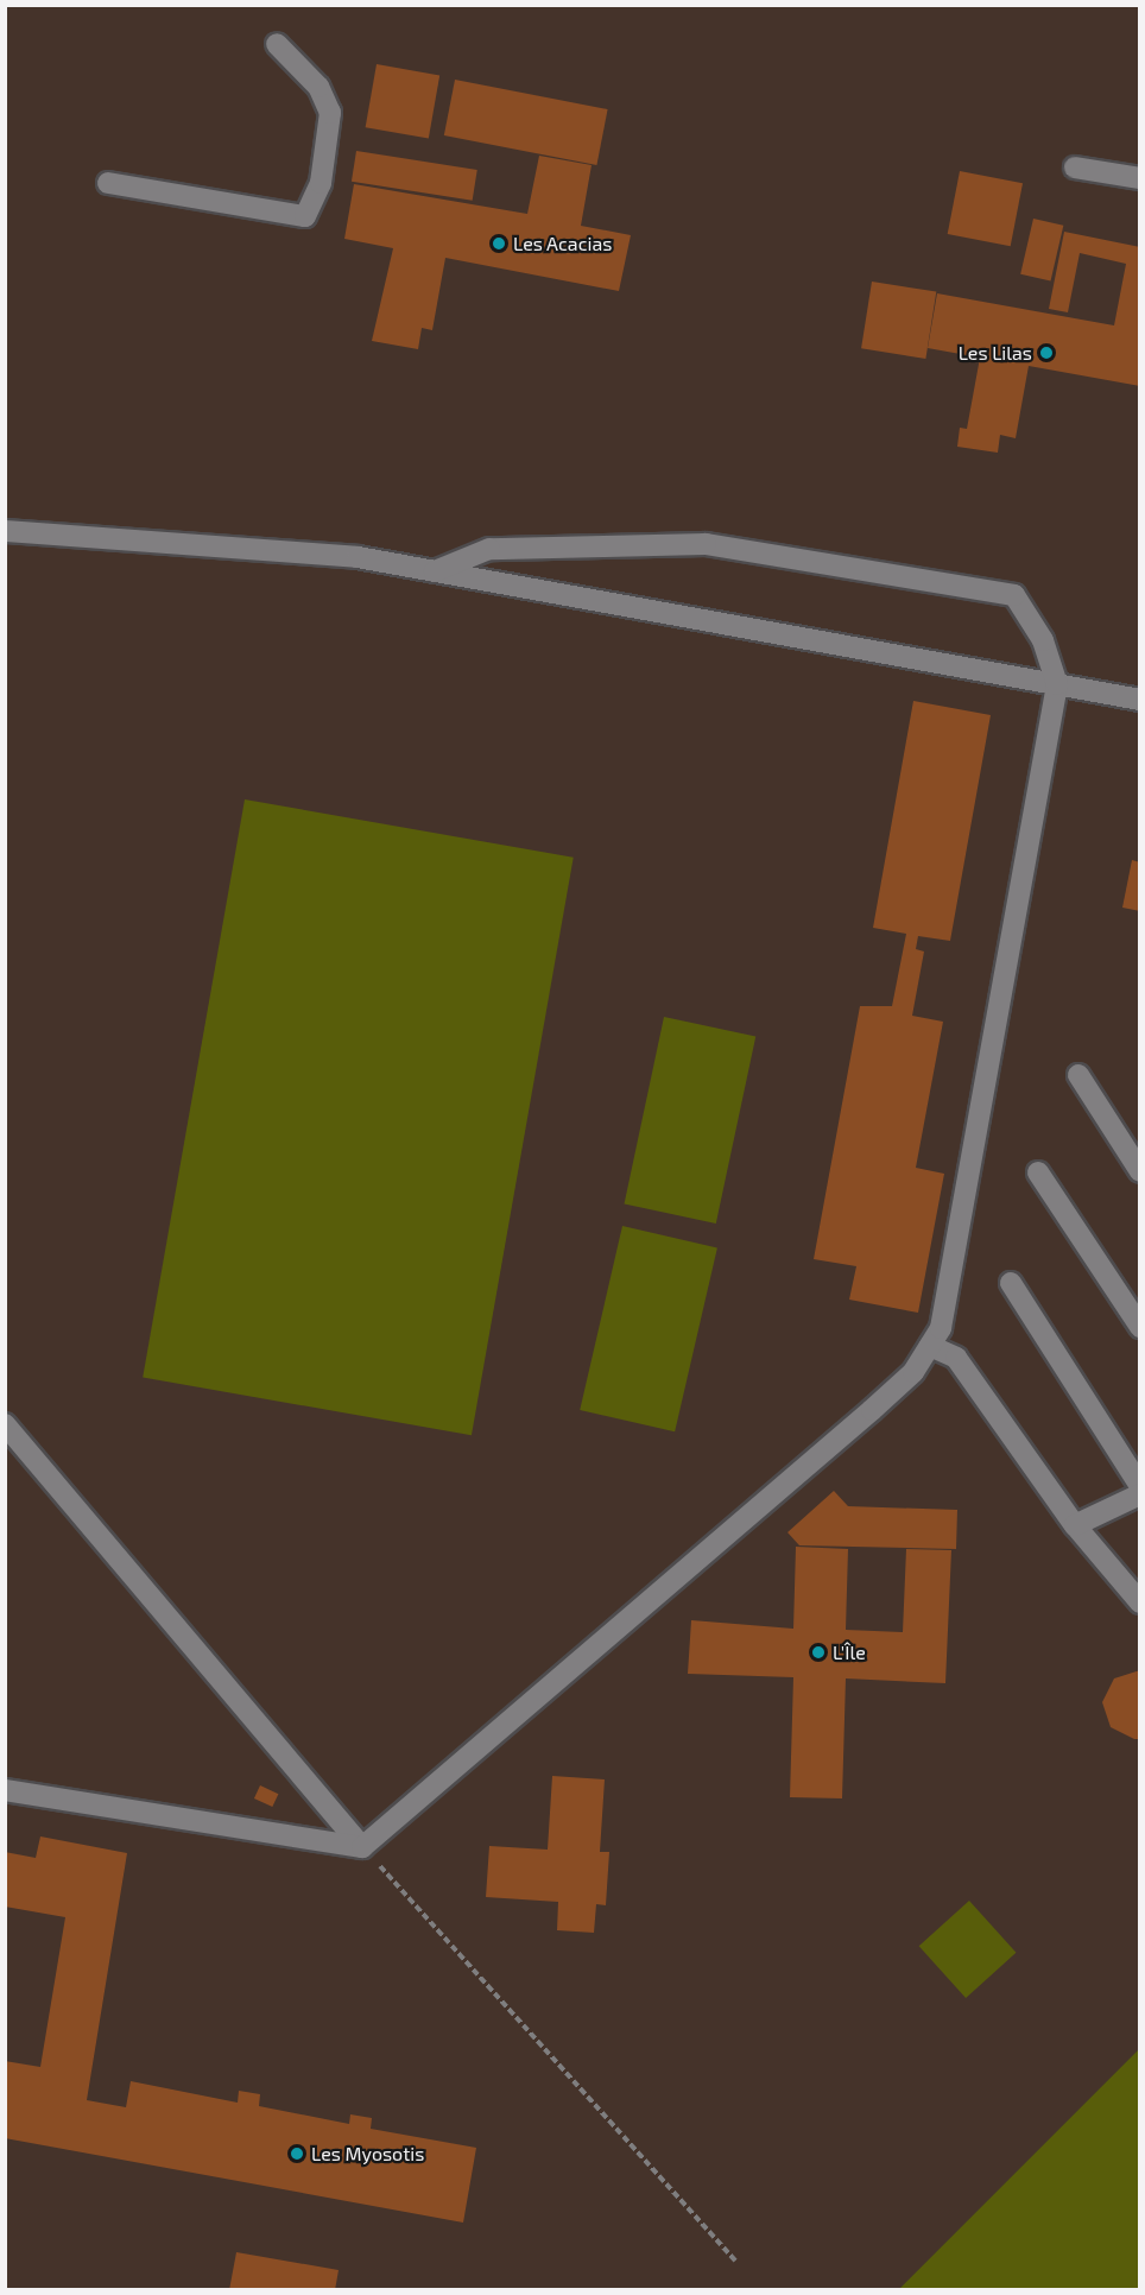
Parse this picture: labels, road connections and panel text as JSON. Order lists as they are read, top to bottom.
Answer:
{
  "places": [
    "Les Acacias",
    "Les Lilas",
    "L'Île",
    "Les Myosotis"
  ]
}
